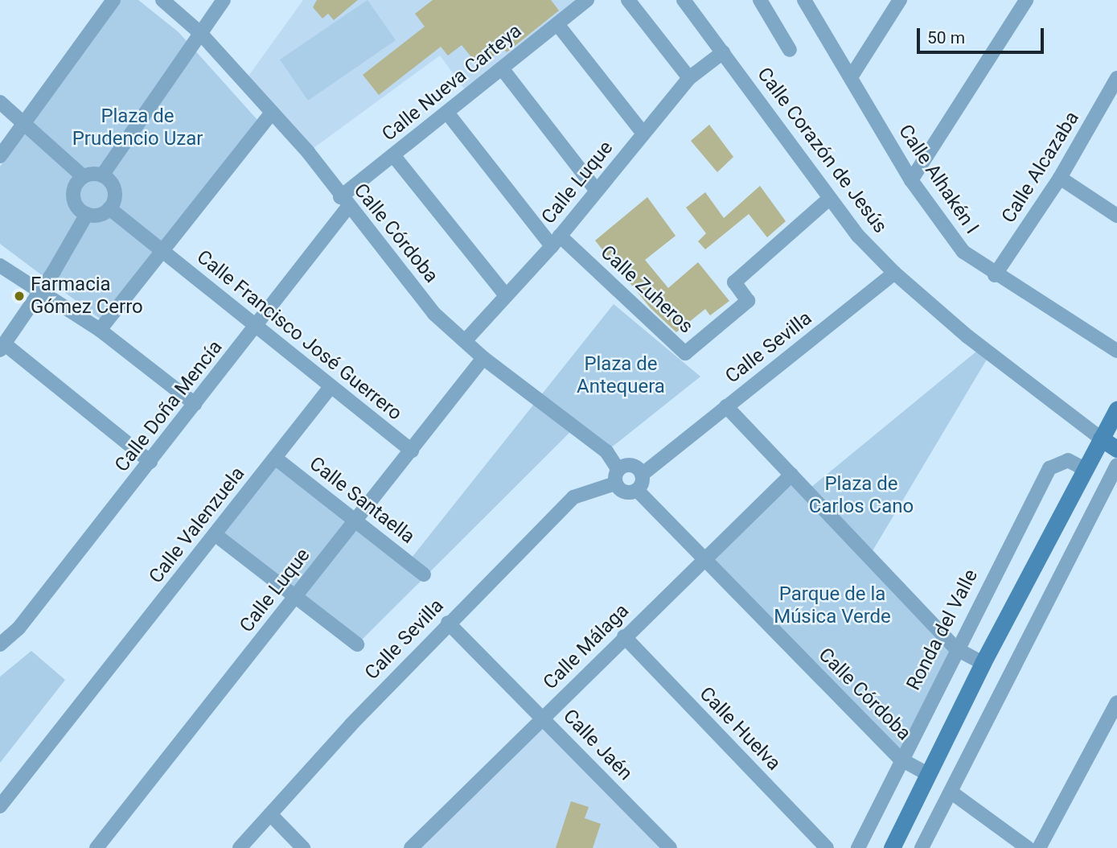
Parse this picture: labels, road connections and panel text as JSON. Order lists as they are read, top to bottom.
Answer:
{
  "streets": {
    "street": [
      "Calle Nueva Carteya",
      "Calle Corazón de Jesús",
      "Calle Alcazaba",
      "Calle Alhakén I",
      "Calle Luque",
      "Calle Córdoba",
      "Calle Zuheros",
      "Calle Francisco José Guerrero",
      "Calle Sevilla",
      "Calle Doña Mencía",
      "Calle Santaella",
      "Calle Valenzuela",
      "Ronda del Valle",
      "Calle Málaga",
      "Calle Huelva",
      "Calle Jaén"
    ]
  },
  "crossings": [
    ["Calle Nueva Carteya", "Calle Córdoba"],
    ["Calle Nueva Carteya", "Calle Doña Mencía"],
    ["Calle Corazón de Jesús", "Calle Luque"],
    ["Calle Corazón de Jesús", "Calle Zuheros"],
    ["Calle Corazón de Jesús", "Calle Sevilla"],
    ["Calle Alcazaba", "Calle Alhakén I"],
    ["Calle Luque", "Calle Córdoba"],
    ["Calle Luque", "Calle Zuheros"],
    ["Calle Luque", "Calle Francisco José Guerrero"],
    ["Calle Luque", "Calle Santaella"],
    ["Calle Córdoba", "Calle Sevilla"],
    ["Calle Córdoba", "Calle Doña Mencía"],
    ["Calle Córdoba", "Ronda del Valle"],
    ["Calle Córdoba", "Calle Málaga"],
    ["Calle Francisco José Guerrero", "Calle Doña Mencía"],
    ["Calle Francisco José Guerrero", "Calle Valenzuela"],
    ["Calle Sevilla", "Calle Jaén"],
    ["Calle Santaella", "Calle Valenzuela"],
    ["Calle Málaga", "Calle Huelva"],
    ["Calle Málaga", "Calle Jaén"]
  ],
  "parks": [
    "Plaza de Prudencio Uzar",
    "Plaza de Antequera",
    "Plaza de Carlos Cano",
    "Parque de la Música Verde"
  ],
  "places": ["Farmacia Gómez Cerro"],
  "scale_bar": "50 m"
}
